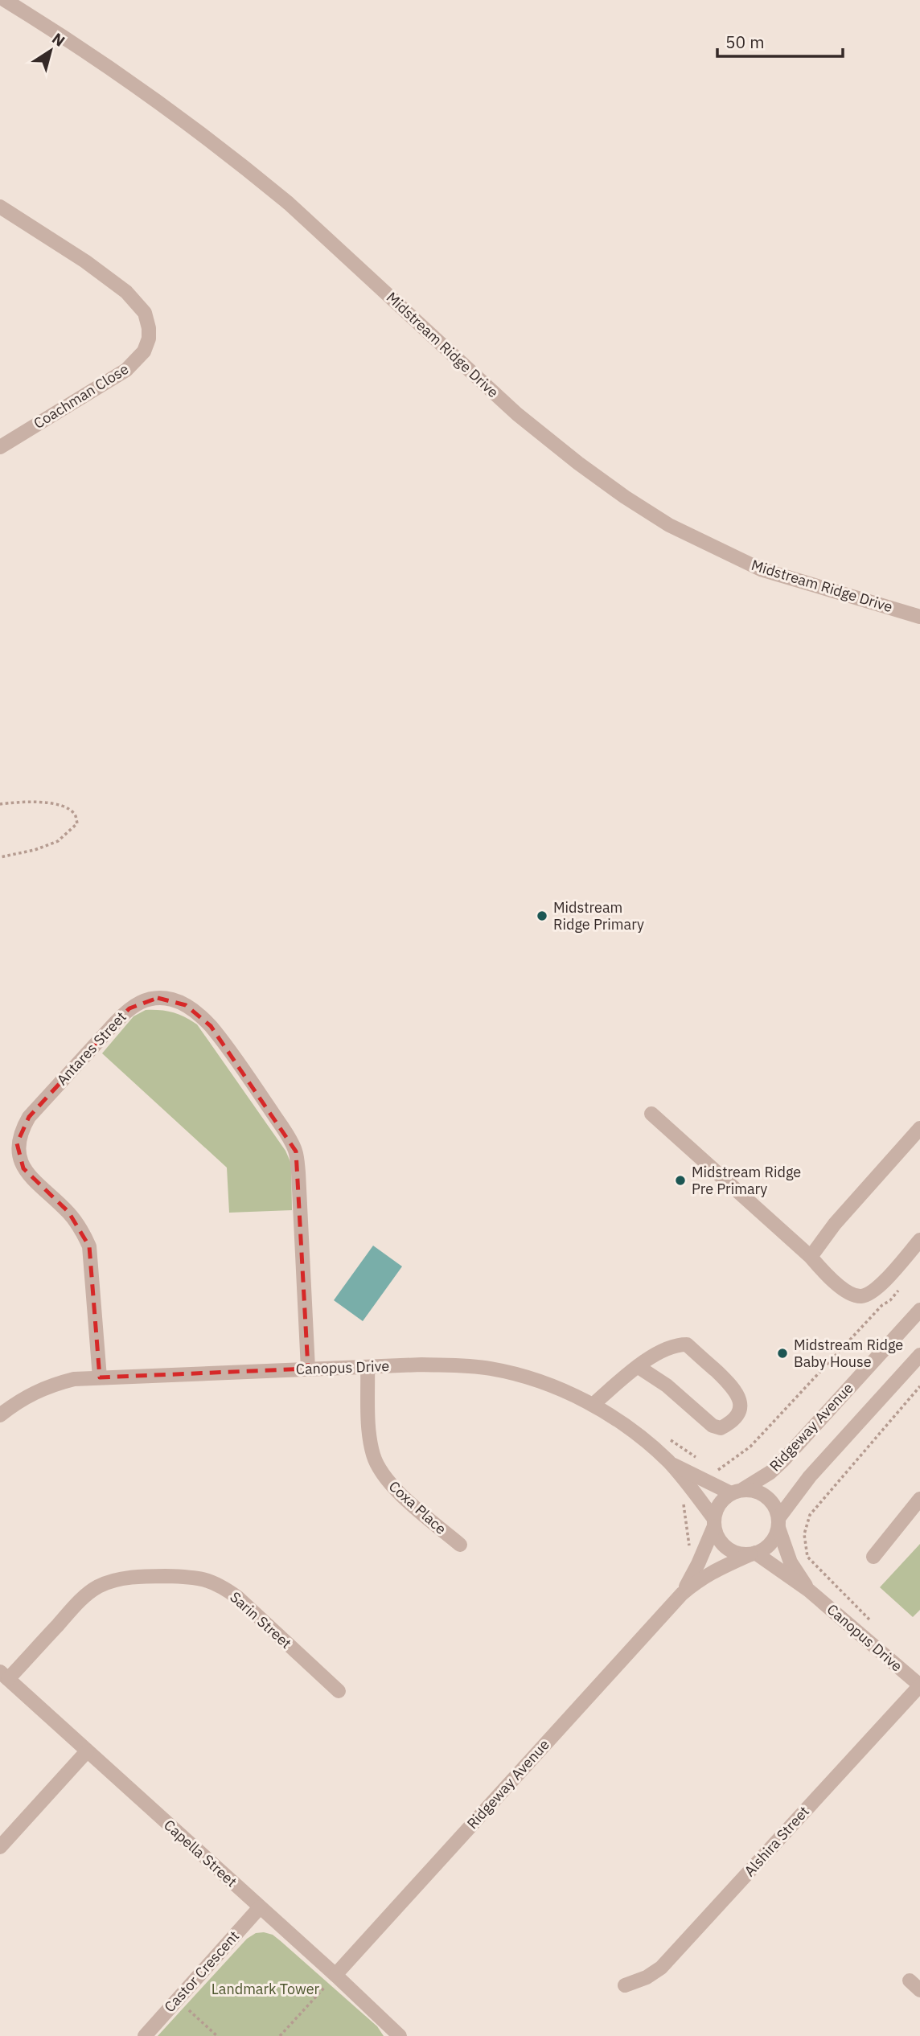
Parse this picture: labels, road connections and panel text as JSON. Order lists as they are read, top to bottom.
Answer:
{
  "streets": {
    "street": [
      "Midstream Ridge Drive",
      "Coachman Close",
      "Antares Street",
      "Canopus Drive",
      "Ridgeway Avenue",
      "Coxa Place",
      "Sarin Street",
      "Alshira Street",
      "Capella Street",
      "Castor Crescent"
    ]
  },
  "crossings": [
    ["Antares Street", "Canopus Drive"],
    ["Canopus Drive", "Ridgeway Avenue"],
    ["Canopus Drive", "Coxa Place"],
    ["Canopus Drive", "Alshira Street"],
    ["Ridgeway Avenue", "Capella Street"],
    ["Sarin Street", "Capella Street"],
    ["Capella Street", "Castor Crescent"]
  ],
  "parks": ["Landmark Tower"],
  "places": ["Midstream Ridge Primary", "Midstream Ridge Pre Primary", "Midstream Ridge Baby House"],
  "scale_bar": "50 m",
  "north": "top right"
}
